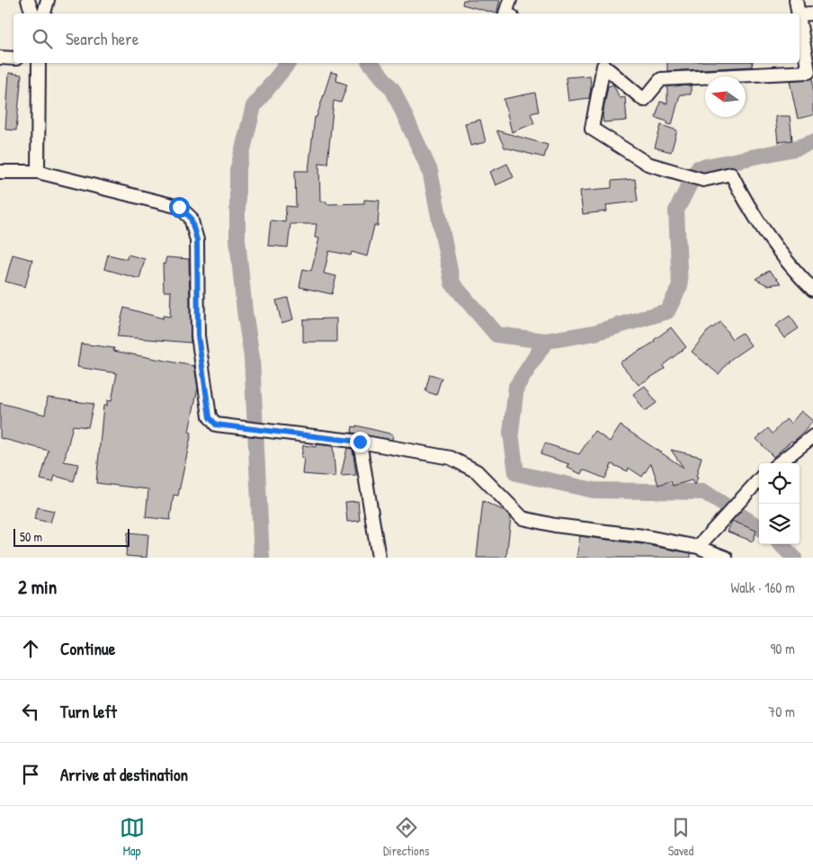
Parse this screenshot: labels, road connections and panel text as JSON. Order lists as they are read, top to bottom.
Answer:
{
  "scale_bar": "50 m",
  "north": "left",
  "page": {
    "search": "Search here",
    "scale": "50 m",
    "heading": ["2 min", "Walk · 160 m"],
    "list": [
      ["Continue", "90 m"],
      ["Turn left", "70 m"],
      "Arrive at destination"
    ],
    "nav": ["Map", "Directions", "Saved"]
  }
}
